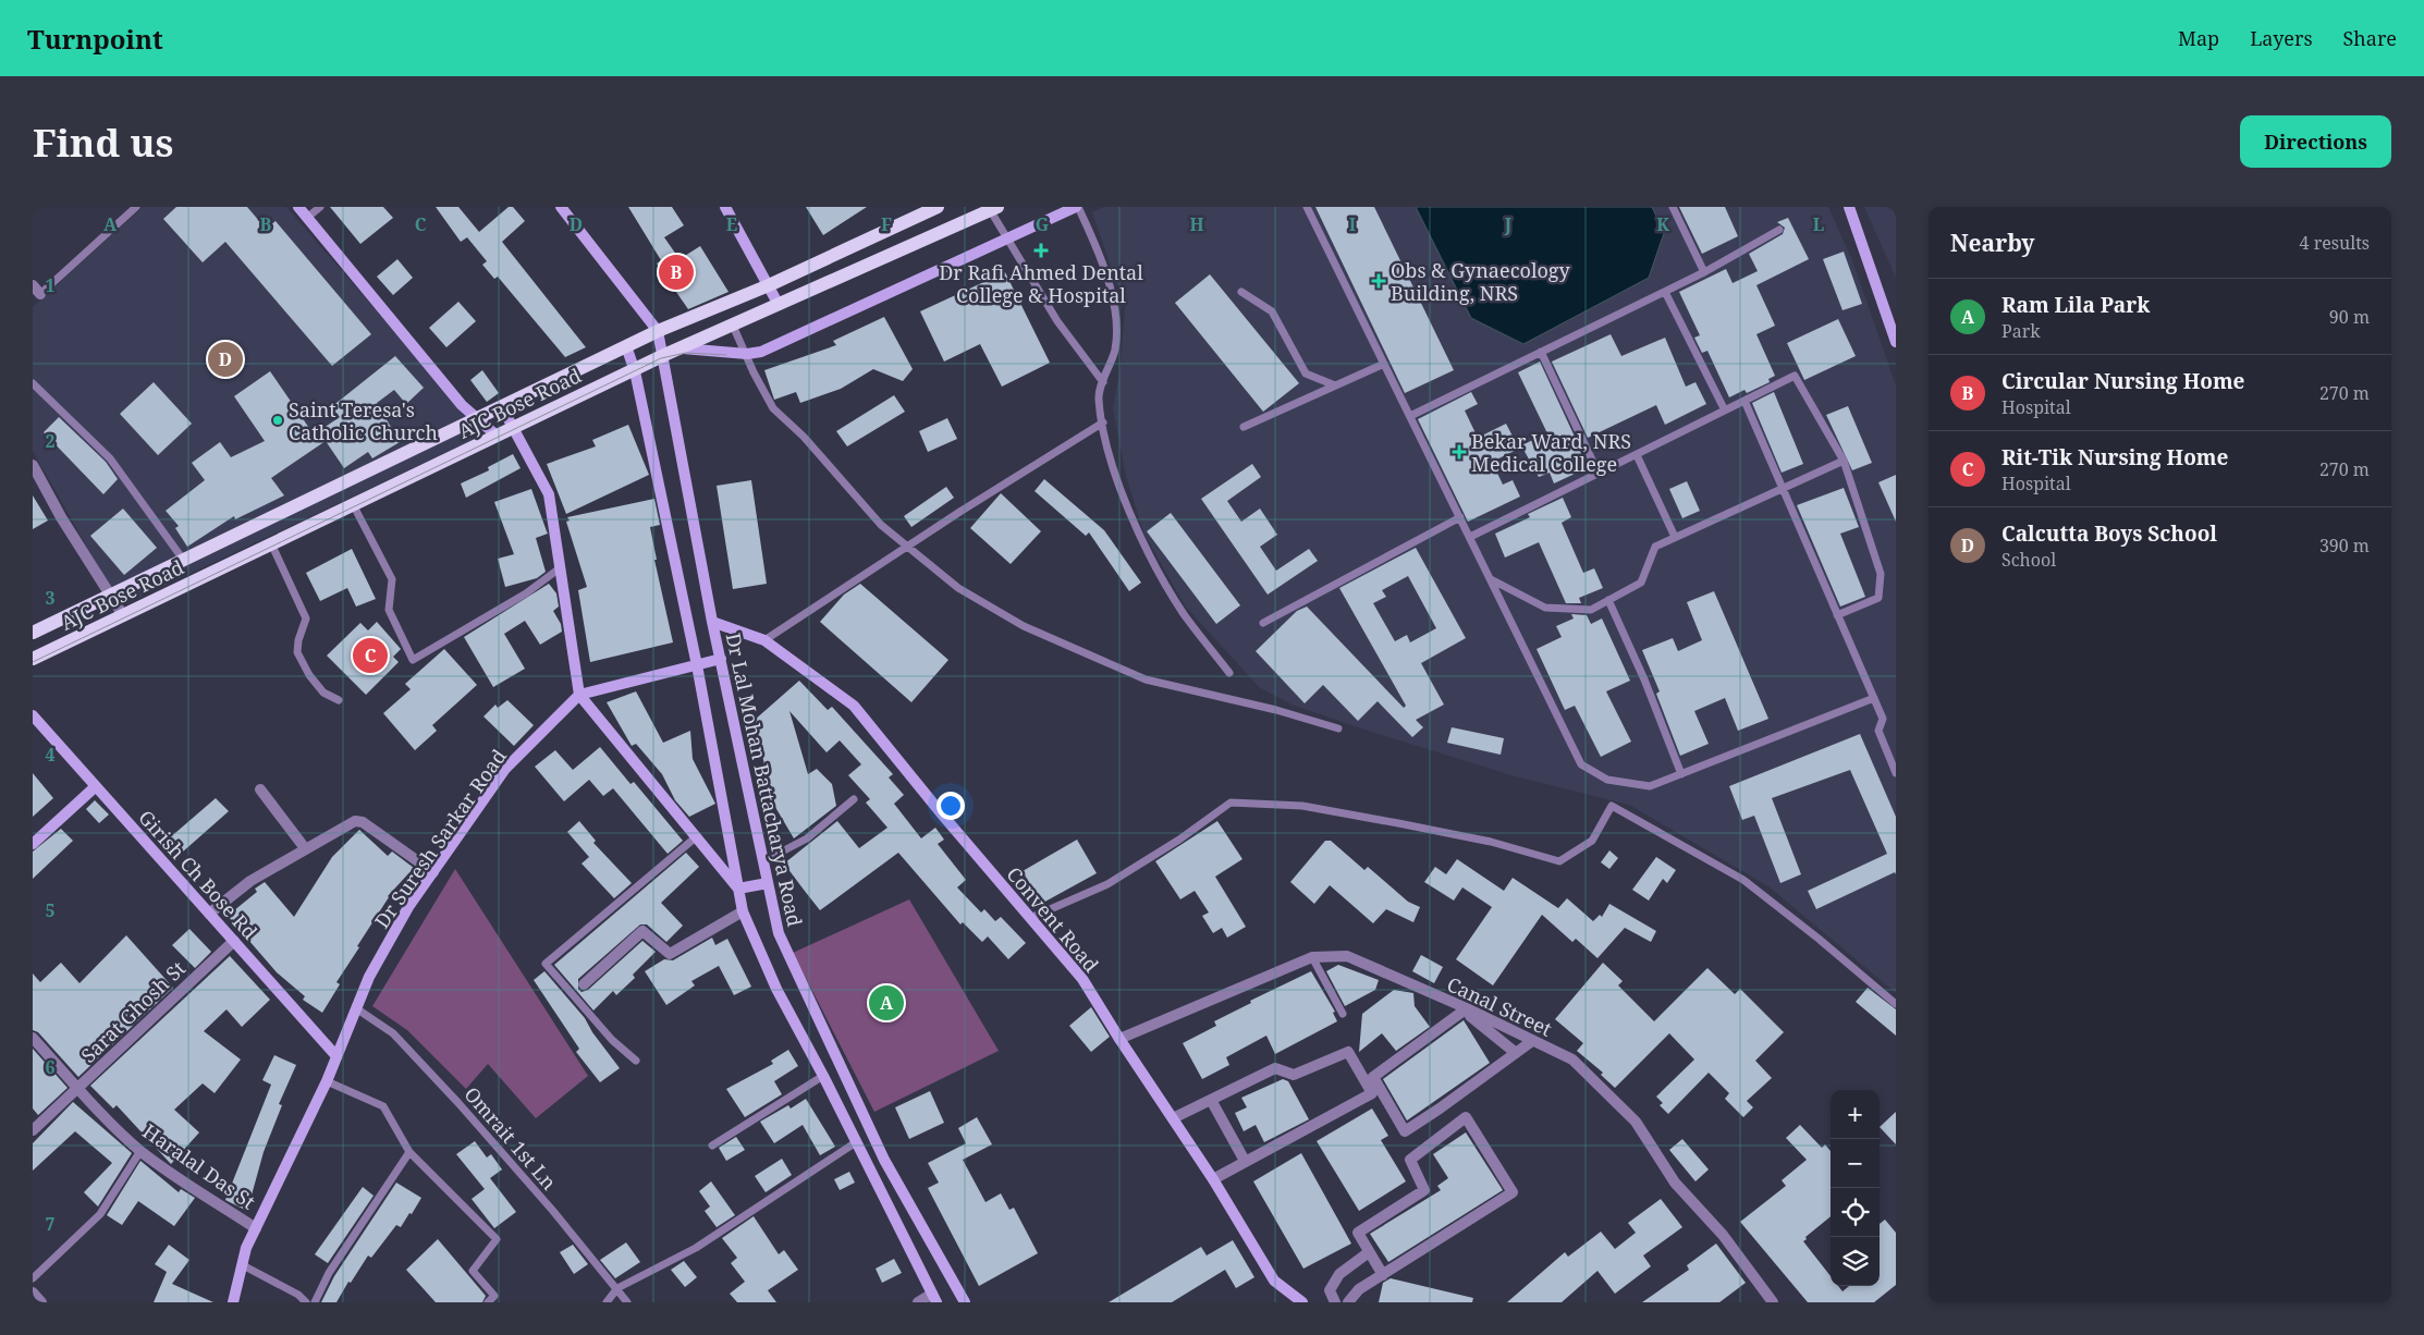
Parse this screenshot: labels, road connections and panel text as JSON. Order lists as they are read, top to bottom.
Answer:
{
  "streets": {
    "main road": ["AJC Bose Road"],
    "street": [
      "Dr Lal Mohan Battacharya Road",
      "Dr Suresh Sarkar Road",
      "Girish Ch Bose Rd",
      "Convent Road",
      "Canal Street",
      "Sarat Ghosh St",
      "Haralal Das St"
    ],
    "lane": ["Omrait 1st Ln"]
  },
  "crossings": [
    ["AJC Bose Road", "Dr Lal Mohan Battacharya Road"],
    ["Dr Lal Mohan Battacharya Road", "Convent Road"],
    ["Dr Suresh Sarkar Road", "Girish Ch Bose Rd"],
    ["Dr Suresh Sarkar Road", "Omrait 1st Ln"],
    ["Dr Suresh Sarkar Road", "Haralal Das St"],
    ["Girish Ch Bose Rd", "Sarat Ghosh St"],
    ["Convent Road", "Canal Street"],
    ["Sarat Ghosh St", "Haralal Das St"]
  ],
  "places": {
    "health": ["Dr Rafi Ahmed Dental College & Hospital", "Obs & Gynaecology Building, NRS", "Bekar Ward, NRS Medical College"],
    "other": ["Saint Teresa's Catholic Church"]
  },
  "page": {
    "header": "Turnpoint",
    "nav": ["Map", "Layers", "Share"],
    "buttons": "Directions",
    "title": "Find us",
    "heading": ["Nearby", "4 results"],
    "pins": [
      "B",
      "D",
      "C",
      "A"
    ],
    "list": [
      {
        "mark": "A",
        "name": "Ram Lila Park",
        "note": "Park",
        "value": "90 m"
      },
      {
        "mark": "B",
        "name": "Circular Nursing Home",
        "note": "Hospital",
        "value": "270 m"
      },
      {
        "mark": "C",
        "name": "Rit-Tik Nursing Home",
        "note": "Hospital",
        "value": "270 m"
      },
      {
        "mark": "D",
        "name": "Calcutta Boys School",
        "note": "School",
        "value": "390 m"
      }
    ],
    "map_buttons": ["+", "−"]
  },
  "grid": {
    "columns": [
      "A",
      "B",
      "C",
      "D",
      "E",
      "F",
      "G",
      "H",
      "I",
      "J",
      "K",
      "L"
    ],
    "rows": [
      "1",
      "2",
      "3",
      "4",
      "5",
      "6",
      "7"
    ]
  }
}
